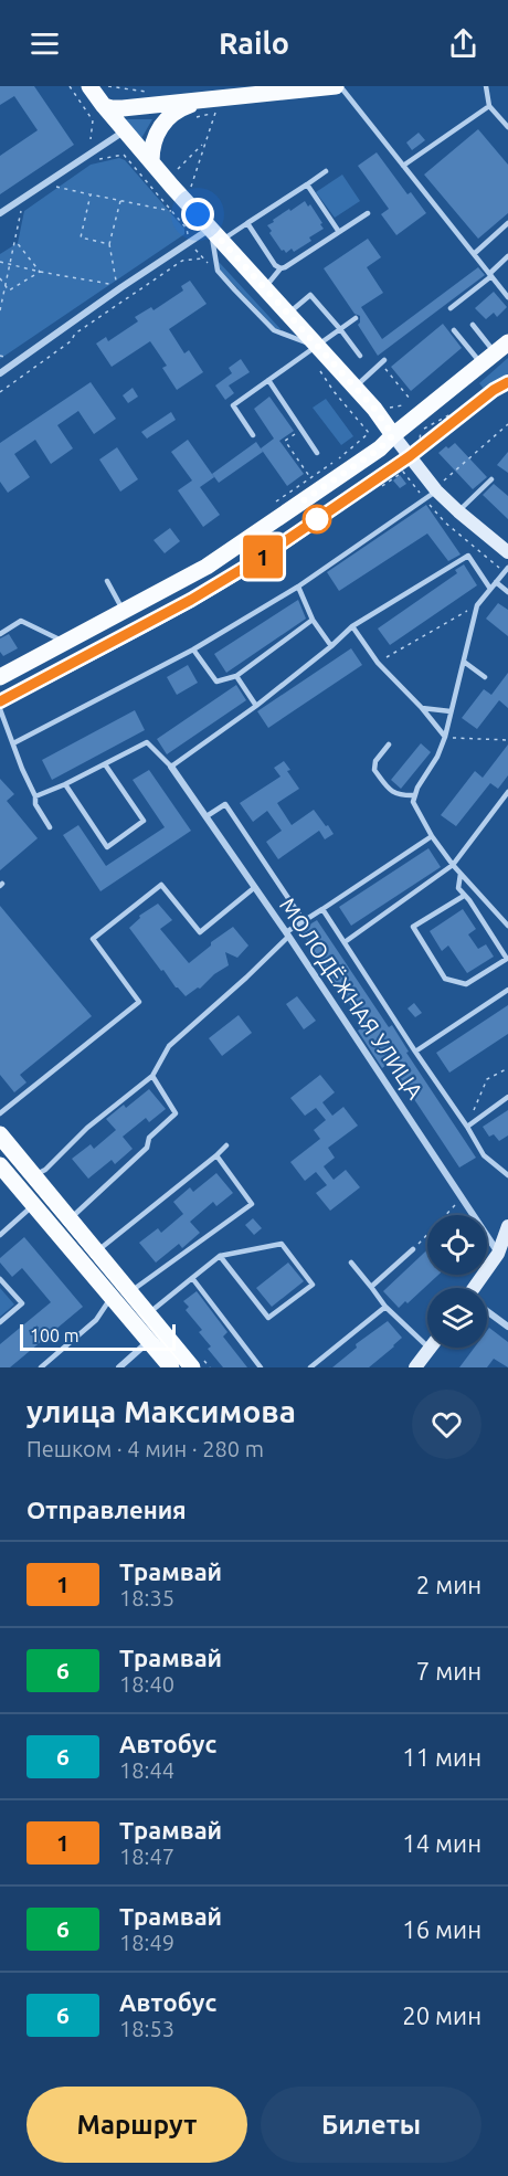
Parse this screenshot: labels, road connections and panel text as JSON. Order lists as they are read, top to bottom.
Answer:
{
  "streets": {
    "street": ["МОЛОДЁЖНАЯ УЛИЦА"]
  },
  "lines": ["tram line 1"],
  "scale_bar": "100 m",
  "page": {
    "header": "Railo",
    "on_map": "1",
    "scale": "100 m",
    "heading": [
      ["улица Максимова", "Пешком · 4 мин · 280 m"],
      "Отправления"
    ],
    "list": [
      {
        "mark": "1",
        "name": "Трамвай",
        "note": "18:35",
        "value": "2 мин"
      },
      {
        "mark": "6",
        "name": "Трамвай",
        "note": "18:40",
        "value": "7 мин"
      },
      {
        "mark": "6",
        "name": "Автобус",
        "note": "18:44",
        "value": "11 мин"
      },
      {
        "mark": "1",
        "name": "Трамвай",
        "note": "18:47",
        "value": "14 мин"
      },
      {
        "mark": "6",
        "name": "Трамвай",
        "note": "18:49",
        "value": "16 мин"
      },
      {
        "mark": "6",
        "name": "Автобус",
        "note": "18:53",
        "value": "20 мин"
      }
    ],
    "buttons": ["Маршрут", "Билеты"]
  }
}
